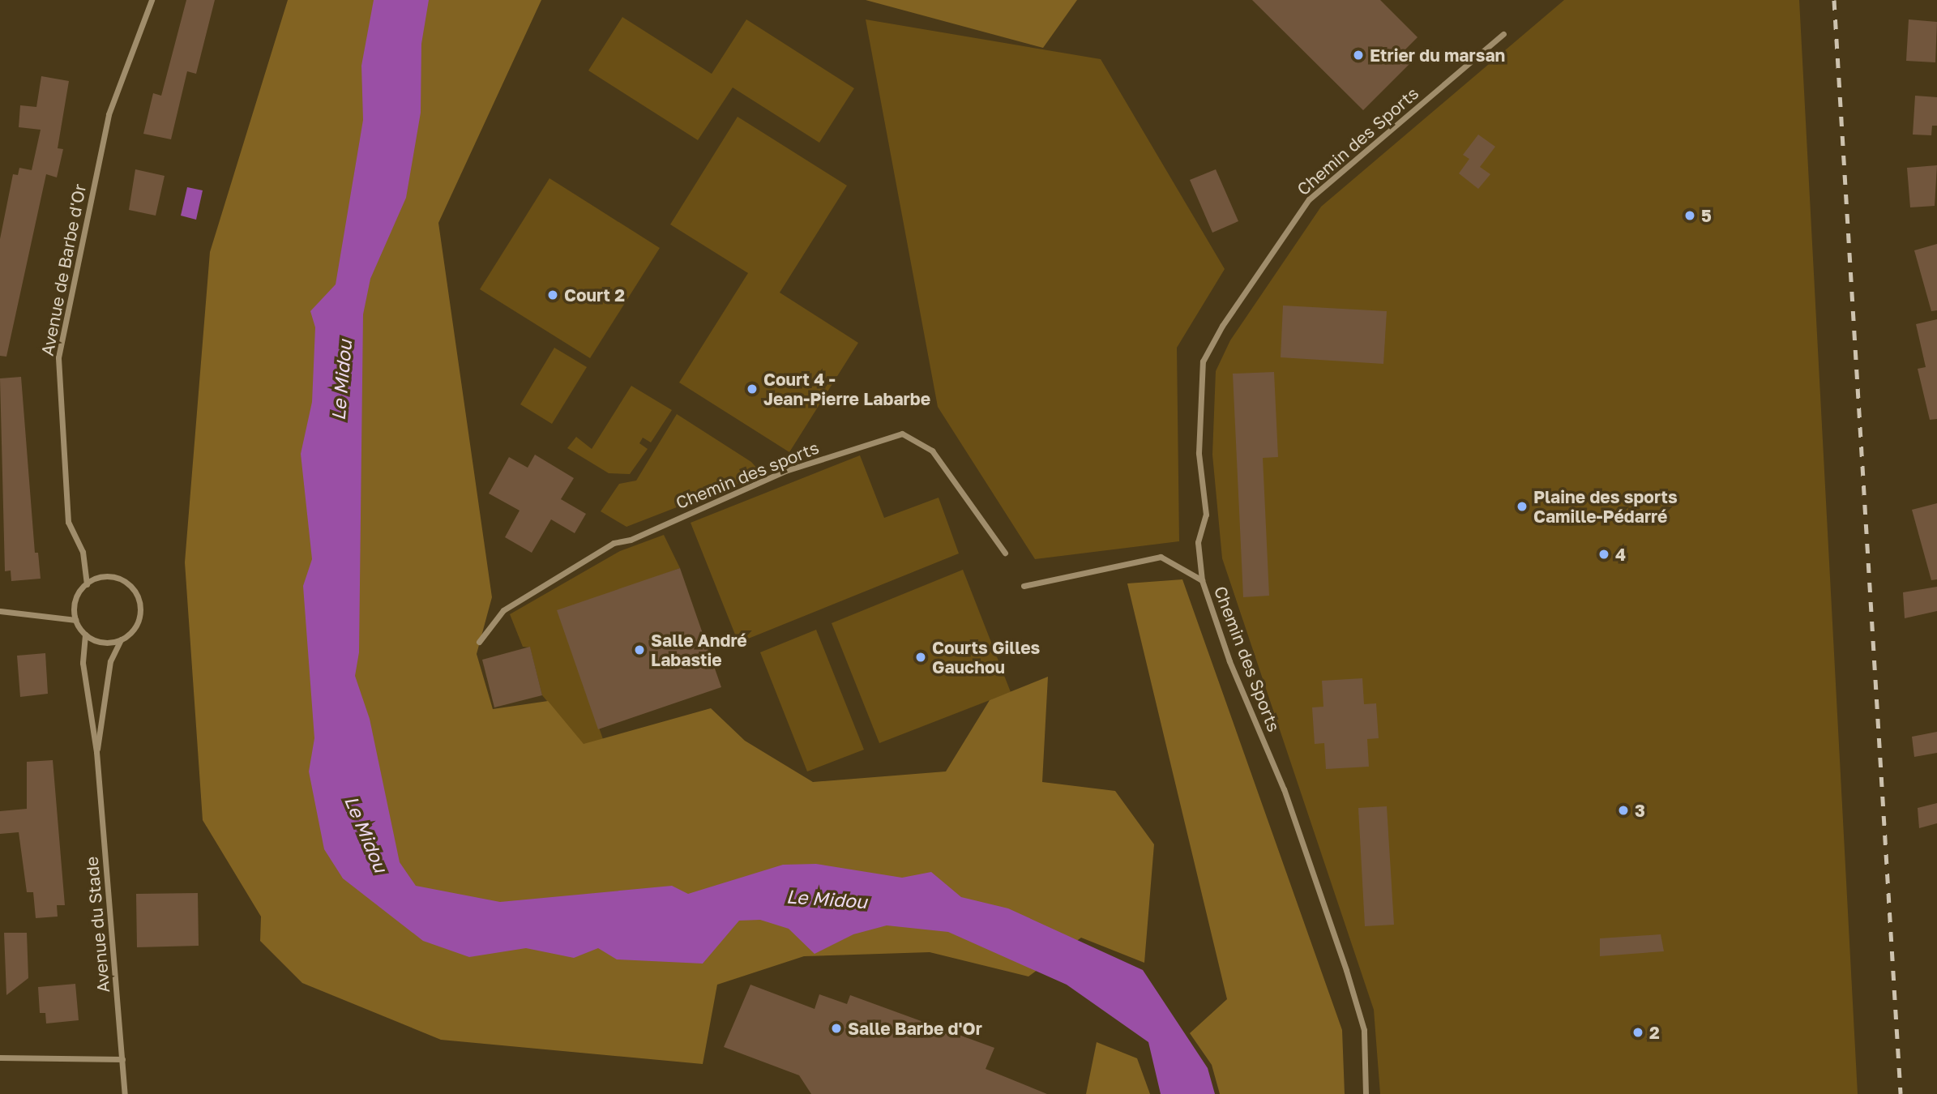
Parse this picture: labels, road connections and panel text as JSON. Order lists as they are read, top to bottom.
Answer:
{
  "streets": {
    "street": [
      "Chemin des Sports",
      "Avenue de Barbe d'Or",
      "Chemin des sports",
      "Avenue du Stade"
    ]
  },
  "crossings": [
    ["Avenue de Barbe d'Or", "Avenue du Stade"]
  ],
  "water": ["Le Midou"],
  "places": [
    "Etrier du marsan",
    "5",
    "Court 2",
    "Court 4 - Jean-Pierre Labarbe",
    "Plaine des sports Camille-Pédarré",
    "4",
    "Salle André Labastie",
    "Courts Gilles Gauchou",
    "3",
    "Salle Barbe d'Or",
    "2"
  ]
}
